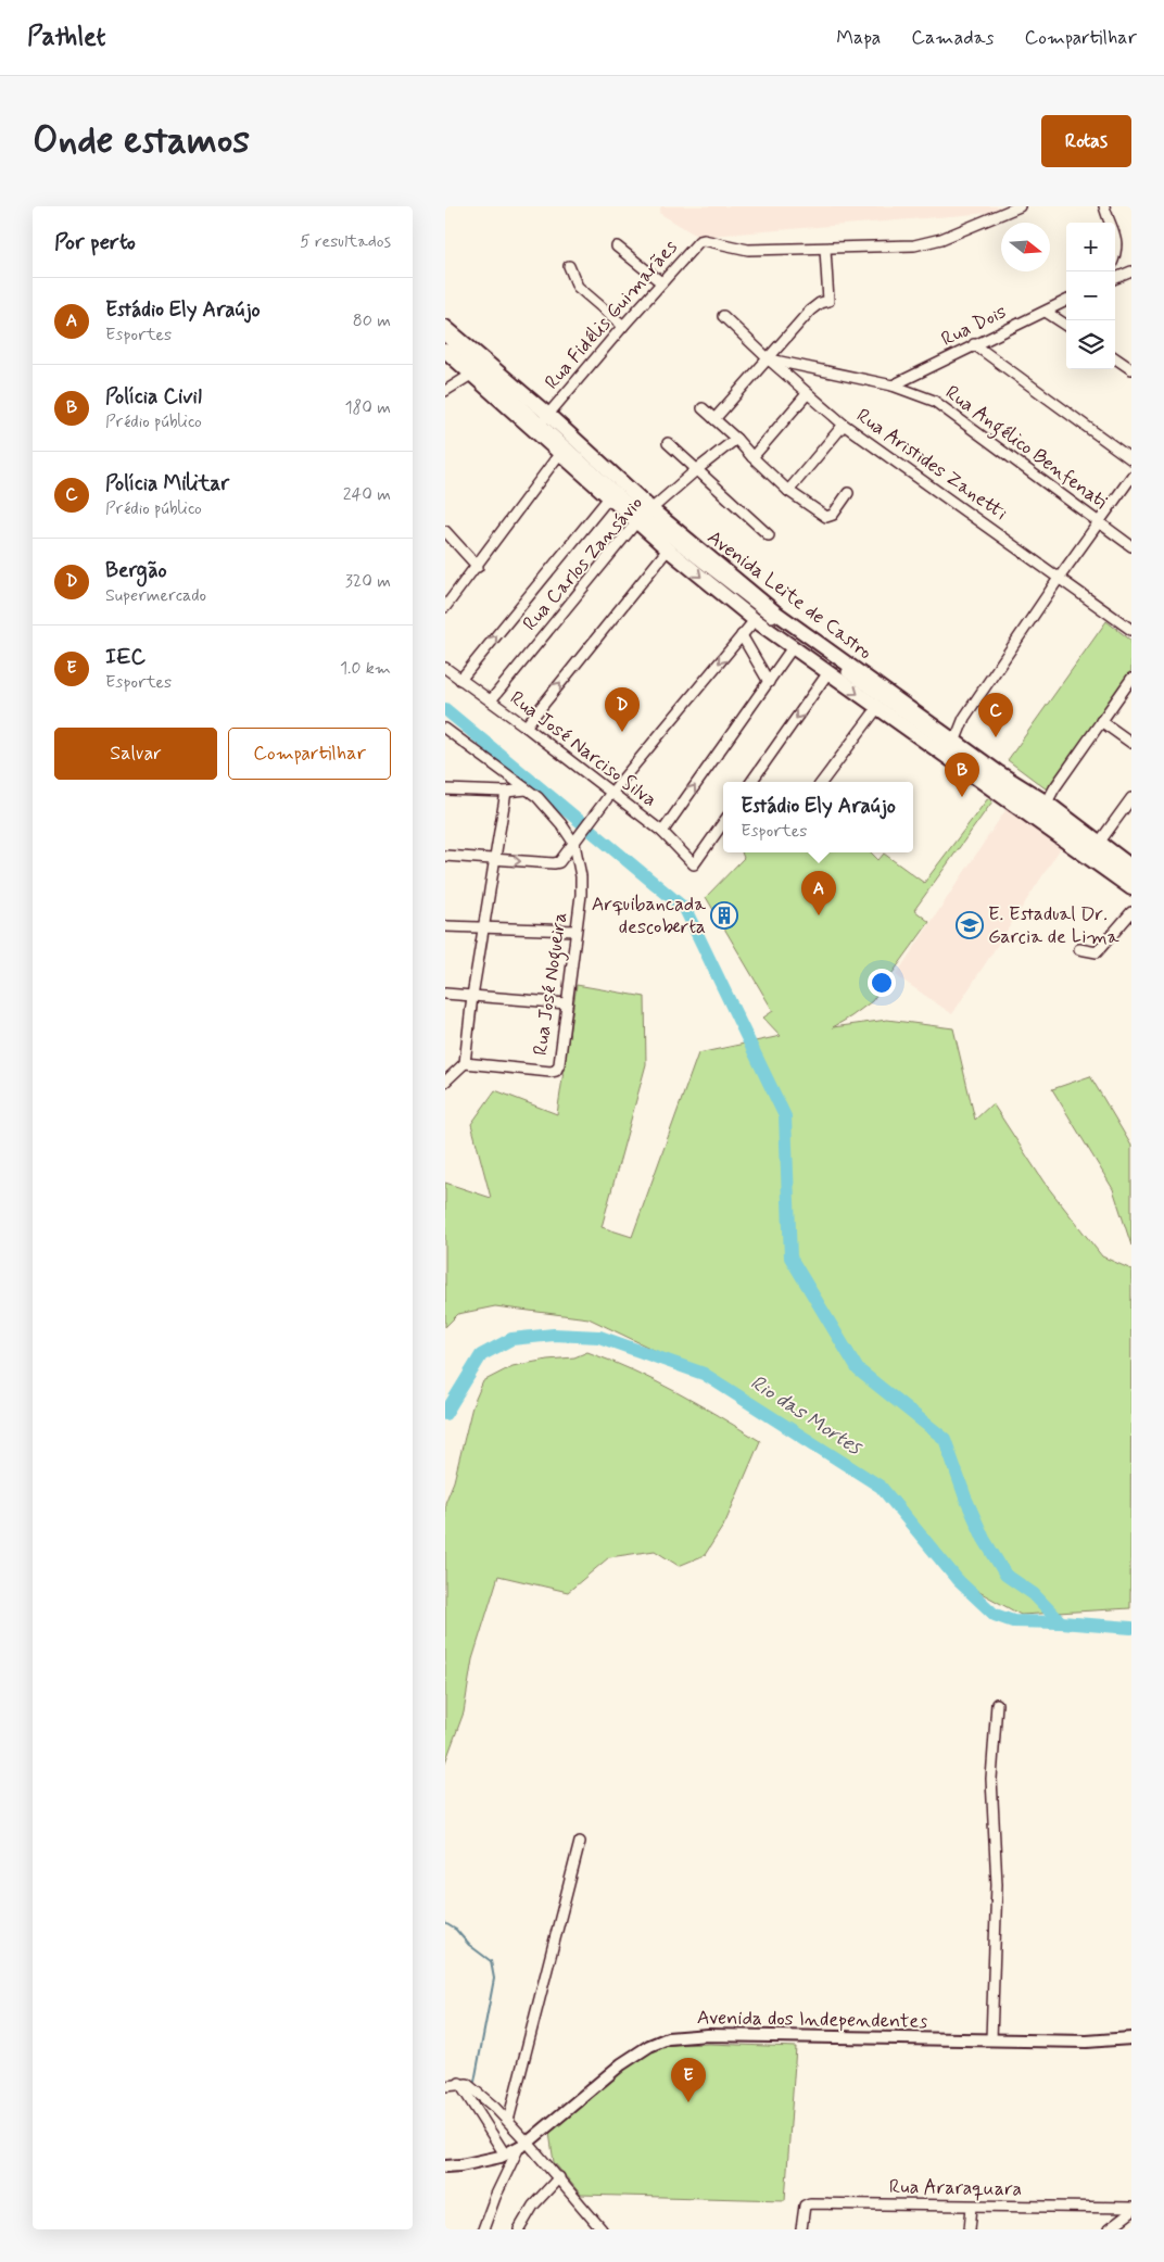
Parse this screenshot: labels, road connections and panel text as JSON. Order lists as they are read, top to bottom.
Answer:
{
  "streets": {
    "highway": ["Avenida Leite de Castro"],
    "main road": ["Avenida dos Independentes"],
    "street": [
      "Rua Fidélis Guimarães",
      "Rua Dois",
      "Rua Angélico Benfenati",
      "Rua Aristides Zanetti",
      "Rua Carlos Zansávio",
      "Rua José Narciso Silva",
      "Rua José Nogueira",
      "Rua Araraquara"
    ]
  },
  "crossings": [
    ["Rua Fidélis Guimarães", "Avenida Leite de Castro"],
    ["Rua Dois", "Rua Angélico Benfenati"],
    ["Rua Angélico Benfenati", "Rua Aristides Zanetti"],
    ["Rua Carlos Zansávio", "Avenida Leite de Castro"],
    ["Rua Carlos Zansávio", "Rua José Narciso Silva"]
  ],
  "water": ["Rio das Mortes"],
  "places": {
    "building": ["Arquibancada descoberta"],
    "school or university": ["E. Estadual Dr. Garcia de Lima"]
  },
  "north": "right",
  "page": {
    "header": "Pathlet",
    "nav": ["Mapa", "Camadas", "Compartilhar"],
    "buttons": [
      "Rotas",
      ["Salvar", "Compartilhar"]
    ],
    "title": "Onde estamos",
    "heading": ["Por perto", "5 resultados"],
    "map_buttons": ["+", "−"],
    "list": [
      {
        "mark": "A",
        "name": "Estádio Ely Araújo",
        "note": "Esportes",
        "value": "80 m"
      },
      {
        "mark": "B",
        "name": "Polícia Civil",
        "note": "Prédio público",
        "value": "180 m"
      },
      {
        "mark": "C",
        "name": "Polícia Militar",
        "note": "Prédio público",
        "value": "240 m"
      },
      {
        "mark": "D",
        "name": "Bergão",
        "note": "Supermercado",
        "value": "320 m"
      },
      {
        "mark": "E",
        "name": "IEC",
        "note": "Esportes",
        "value": "1.0 km"
      }
    ],
    "pins": [
      "D",
      "C",
      "B",
      "A",
      "E"
    ],
    "popup": ["Estádio Ely Araújo", "Esportes"]
  }
}
